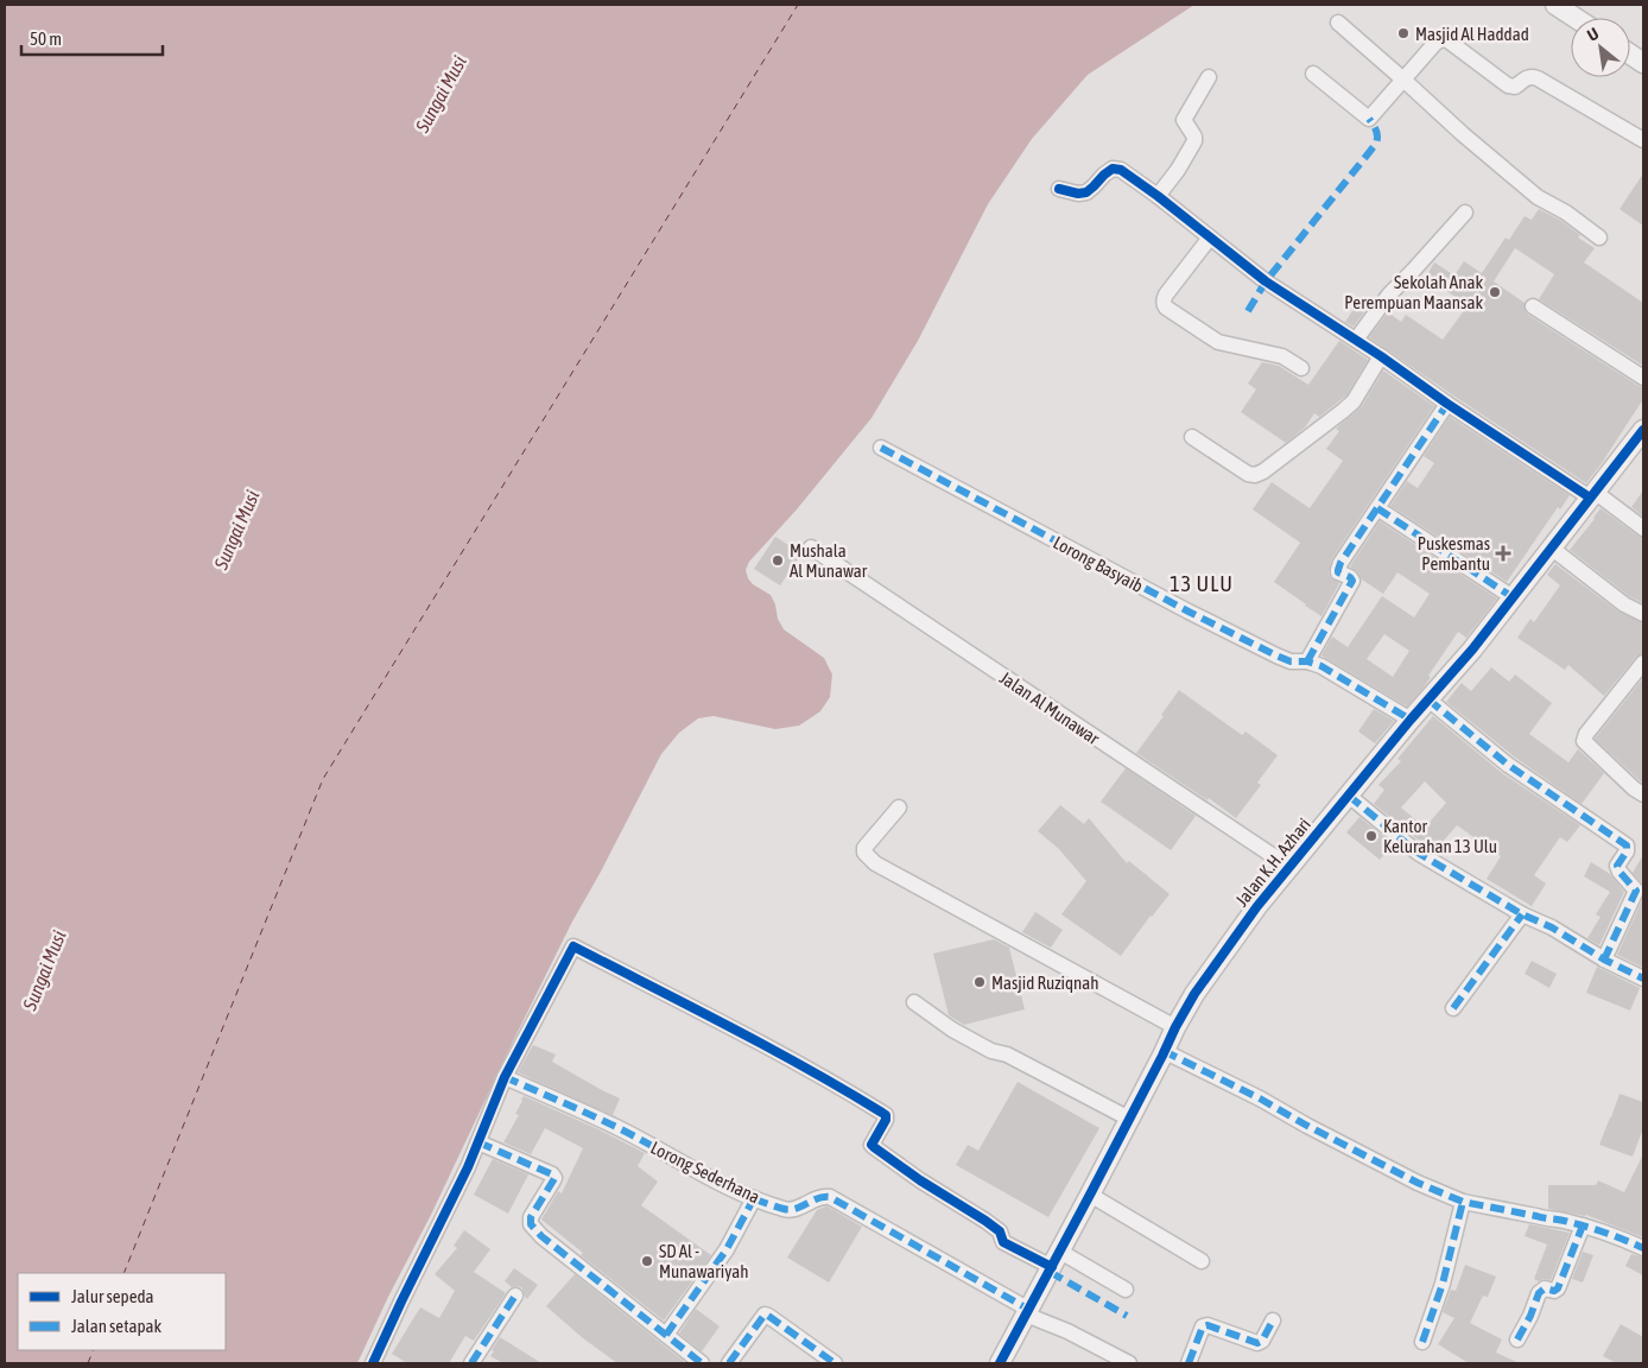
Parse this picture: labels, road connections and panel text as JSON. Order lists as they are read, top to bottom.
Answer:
{
  "streets": {
    "street": [
      "Lorong Basyaib",
      "Jalan Al Munawar",
      "Jalan K.H. Azhari",
      "Lorong Sederhana"
    ]
  },
  "crossings": [
    ["Lorong Basyaib", "Jalan K.H. Azhari"],
    ["Jalan Al Munawar", "Jalan K.H. Azhari"],
    ["Jalan K.H. Azhari", "Lorong Sederhana"]
  ],
  "districts": ["13 ULU"],
  "water": ["Sungai Musi"],
  "places": {
    "other": [
      "Masjid Al Haddad",
      "Sekolah Anak Perempuan Maansak",
      "Mushala Al Munawar",
      "Kantor Kelurahan 13 Ulu",
      "Masjid Ruziqnah",
      "SD Al - Munawariyah"
    ],
    "health": ["Puskesmas Pembantu"]
  },
  "legend": ["Jalur sepeda", "Jalan setapak"],
  "scale_bar": "50 m",
  "north": "top left"
}
